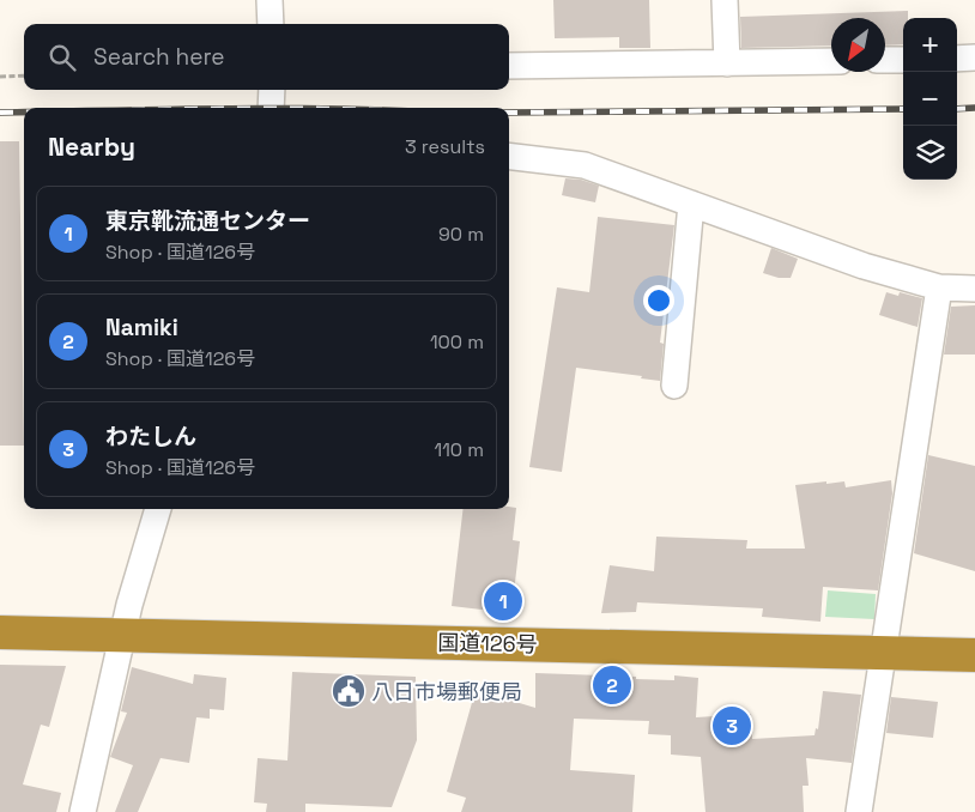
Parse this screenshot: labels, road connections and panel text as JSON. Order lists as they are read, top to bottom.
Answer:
{
  "streets": {
    "highway": ["国道126号"]
  },
  "places": {
    "public building": ["八日市場郵便局"]
  },
  "north": "bottom left",
  "page": {
    "map_buttons": ["+", "−"],
    "search": "Search here",
    "heading": ["Nearby", "3 results"],
    "list": [
      {
        "mark": "1",
        "name": "東京靴流通センター",
        "note": "Shop · 国道126号",
        "value": "90 m"
      },
      {
        "mark": "2",
        "name": "Namiki",
        "note": "Shop · 国道126号",
        "value": "100 m"
      },
      {
        "mark": "3",
        "name": "わたしん",
        "note": "Shop · 国道126号",
        "value": "110 m"
      }
    ],
    "pins": ["1", "2", "3"]
  }
}
